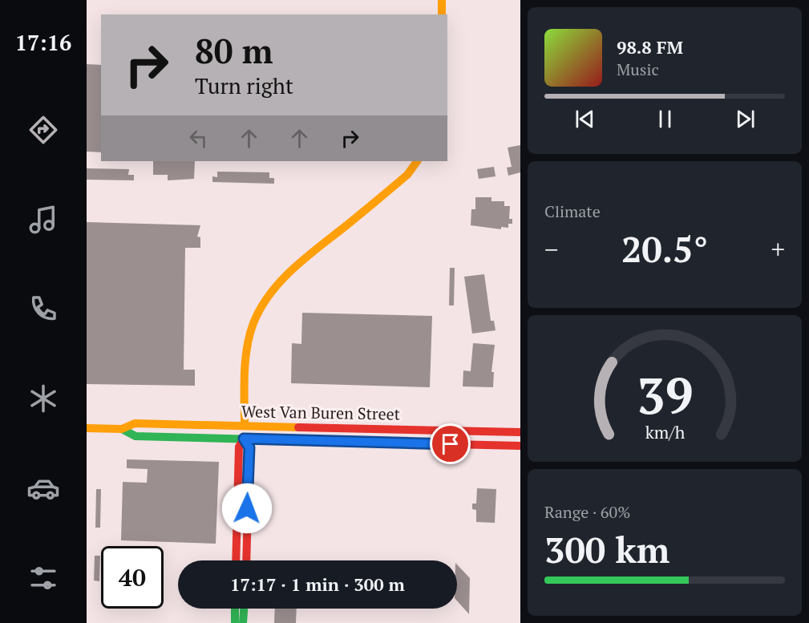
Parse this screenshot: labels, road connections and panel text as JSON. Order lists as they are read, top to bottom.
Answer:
{
  "streets": {
    "main road": ["West Van Buren Street"]
  },
  "page": {
    "tabs": "17:16",
    "turn": ["80 m", "Turn right"],
    "song": ["98.8 FM", "Music"],
    "tile": [
      "Climate",
      ["Range · 60%", "300 km"]
    ],
    "heat": ["−", "20.5°", "+"],
    "limit": "40",
    "trip": "17:17 · 1 min · 300 m",
    "gauge": ["39", "km/h"]
  }
}
